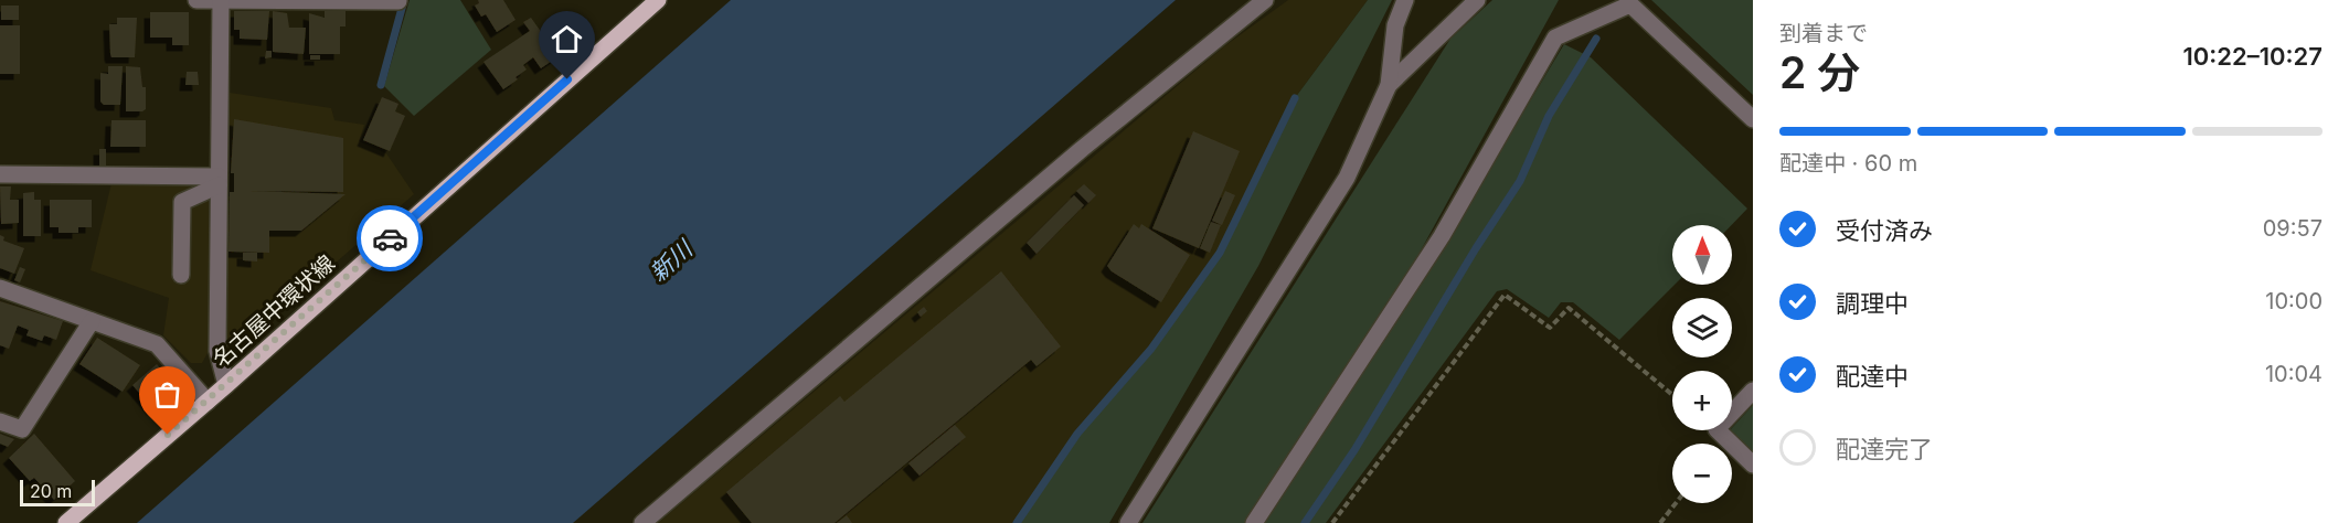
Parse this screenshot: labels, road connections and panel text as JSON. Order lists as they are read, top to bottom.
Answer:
{
  "streets": {
    "main road": ["名古屋中環状線"]
  },
  "water": ["新川"],
  "scale_bar": "20 m",
  "north": "top",
  "page": {
    "heading": ["2 分", "到着まで", "10:22–10:27"],
    "bar": "配達中 · 60 m",
    "list": [
      ["受付済み", "09:57"],
      ["調理中", "10:00"],
      ["配達中", "10:04"],
      "配達完了"
    ],
    "map_buttons": ["+", "−"],
    "scale": "20 m"
  }
}
